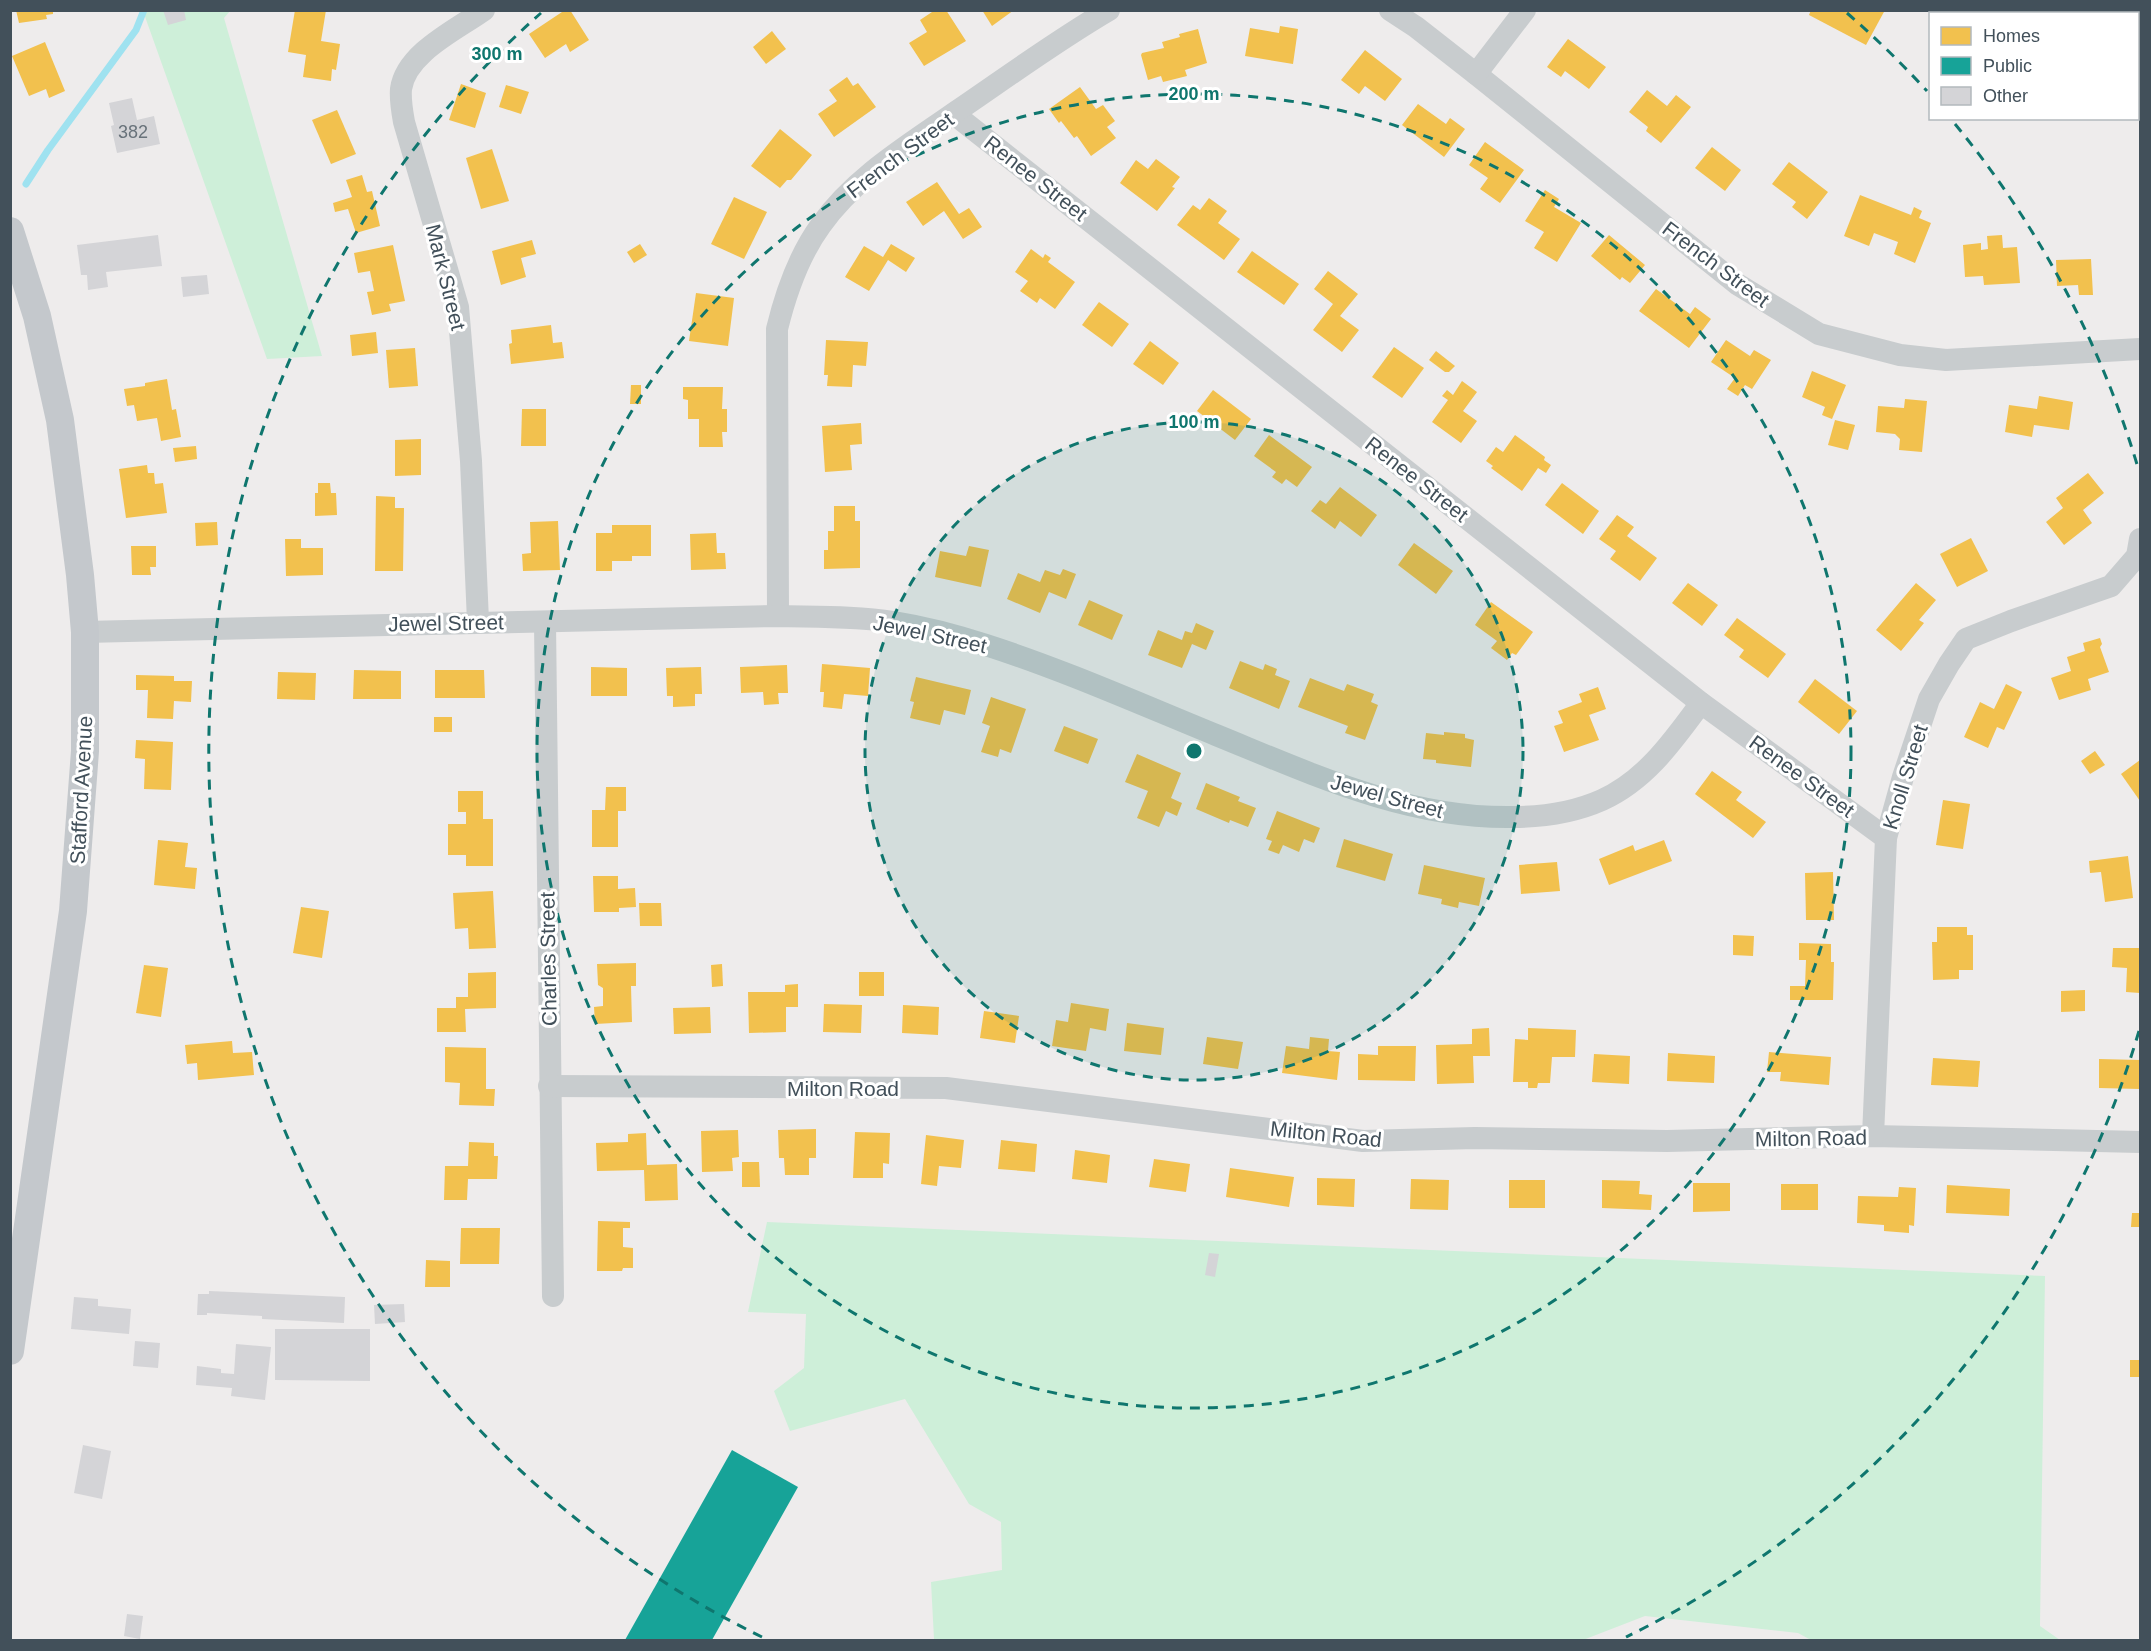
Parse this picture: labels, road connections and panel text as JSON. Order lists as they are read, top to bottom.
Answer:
{
  "streets": {
    "main road": ["Stafford Avenue"],
    "street": [
      "French Street",
      "Renee Street",
      "Mark Street",
      "Jewel Street",
      "Knoll Street",
      "Charles Street",
      "Milton Road"
    ]
  },
  "crossings": [
    ["French Street", "Renee Street"],
    ["French Street", "Jewel Street"],
    ["Renee Street", "Jewel Street"],
    ["Renee Street", "Knoll Street"],
    ["Mark Street", "Jewel Street"],
    ["Jewel Street", "Stafford Avenue"],
    ["Jewel Street", "Charles Street"],
    ["Knoll Street", "Milton Road"],
    ["Charles Street", "Milton Road"]
  ],
  "house_numbers": ["382"],
  "legend": ["Homes", "Public", "Other"],
  "rings": ["300 m", "200 m", "100 m"]
}
